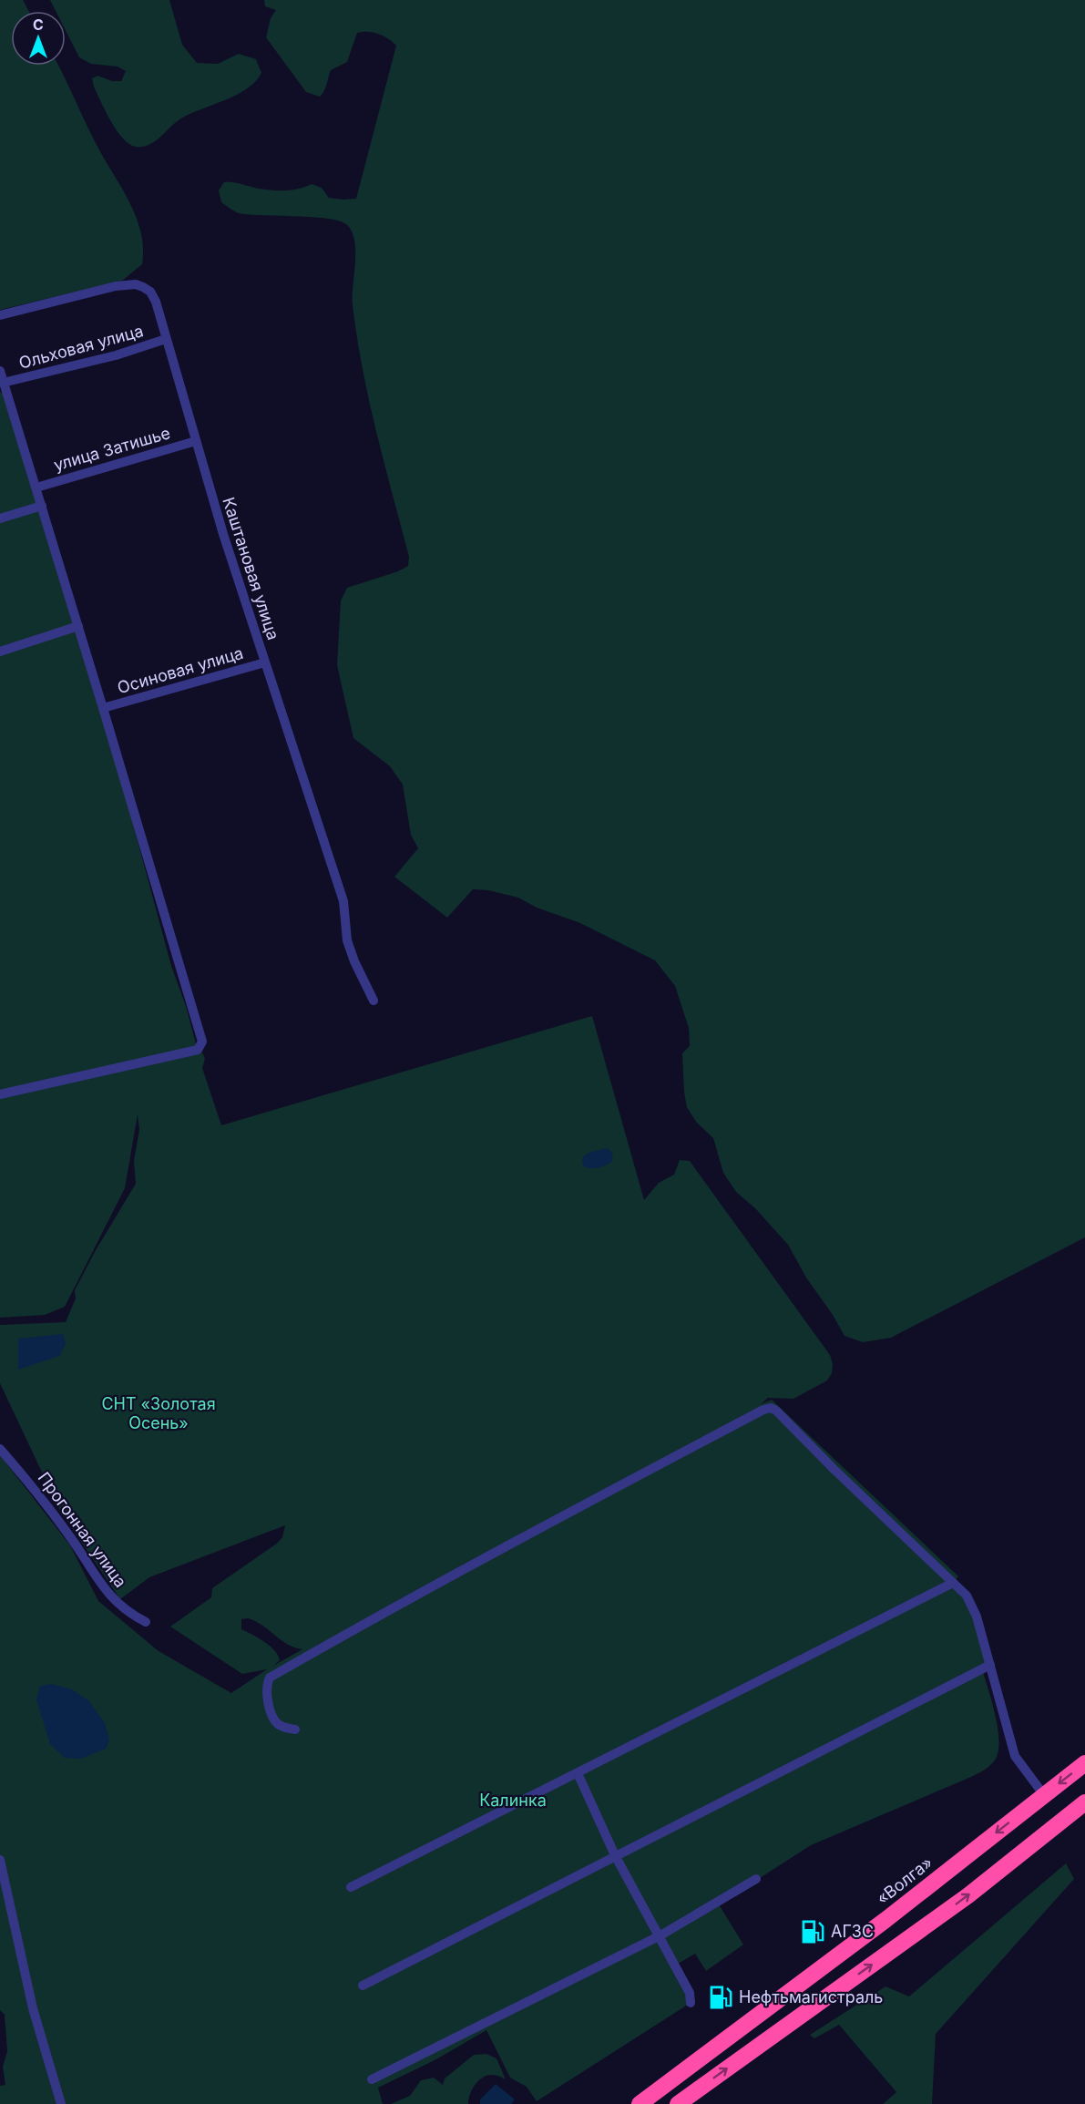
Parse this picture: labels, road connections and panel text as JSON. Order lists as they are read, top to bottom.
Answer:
{
  "streets": {
    "highway": ["«Волга»"],
    "street": [
      "Ольховая улица",
      "улица Затишье",
      "Каштановая улица",
      "Осиновая улица",
      "Прогонная улица"
    ]
  },
  "crossings": [
    ["Ольховая улица", "Каштановая улица"],
    ["улица Затишье", "Каштановая улица"],
    ["Каштановая улица", "Осиновая улица"]
  ],
  "parks": ["СНТ «Золотая Осень»", "Калинка"],
  "places": {
    "fuel station": ["АГЗС", "Нефтьмагистраль"]
  },
  "north": "top"
}
